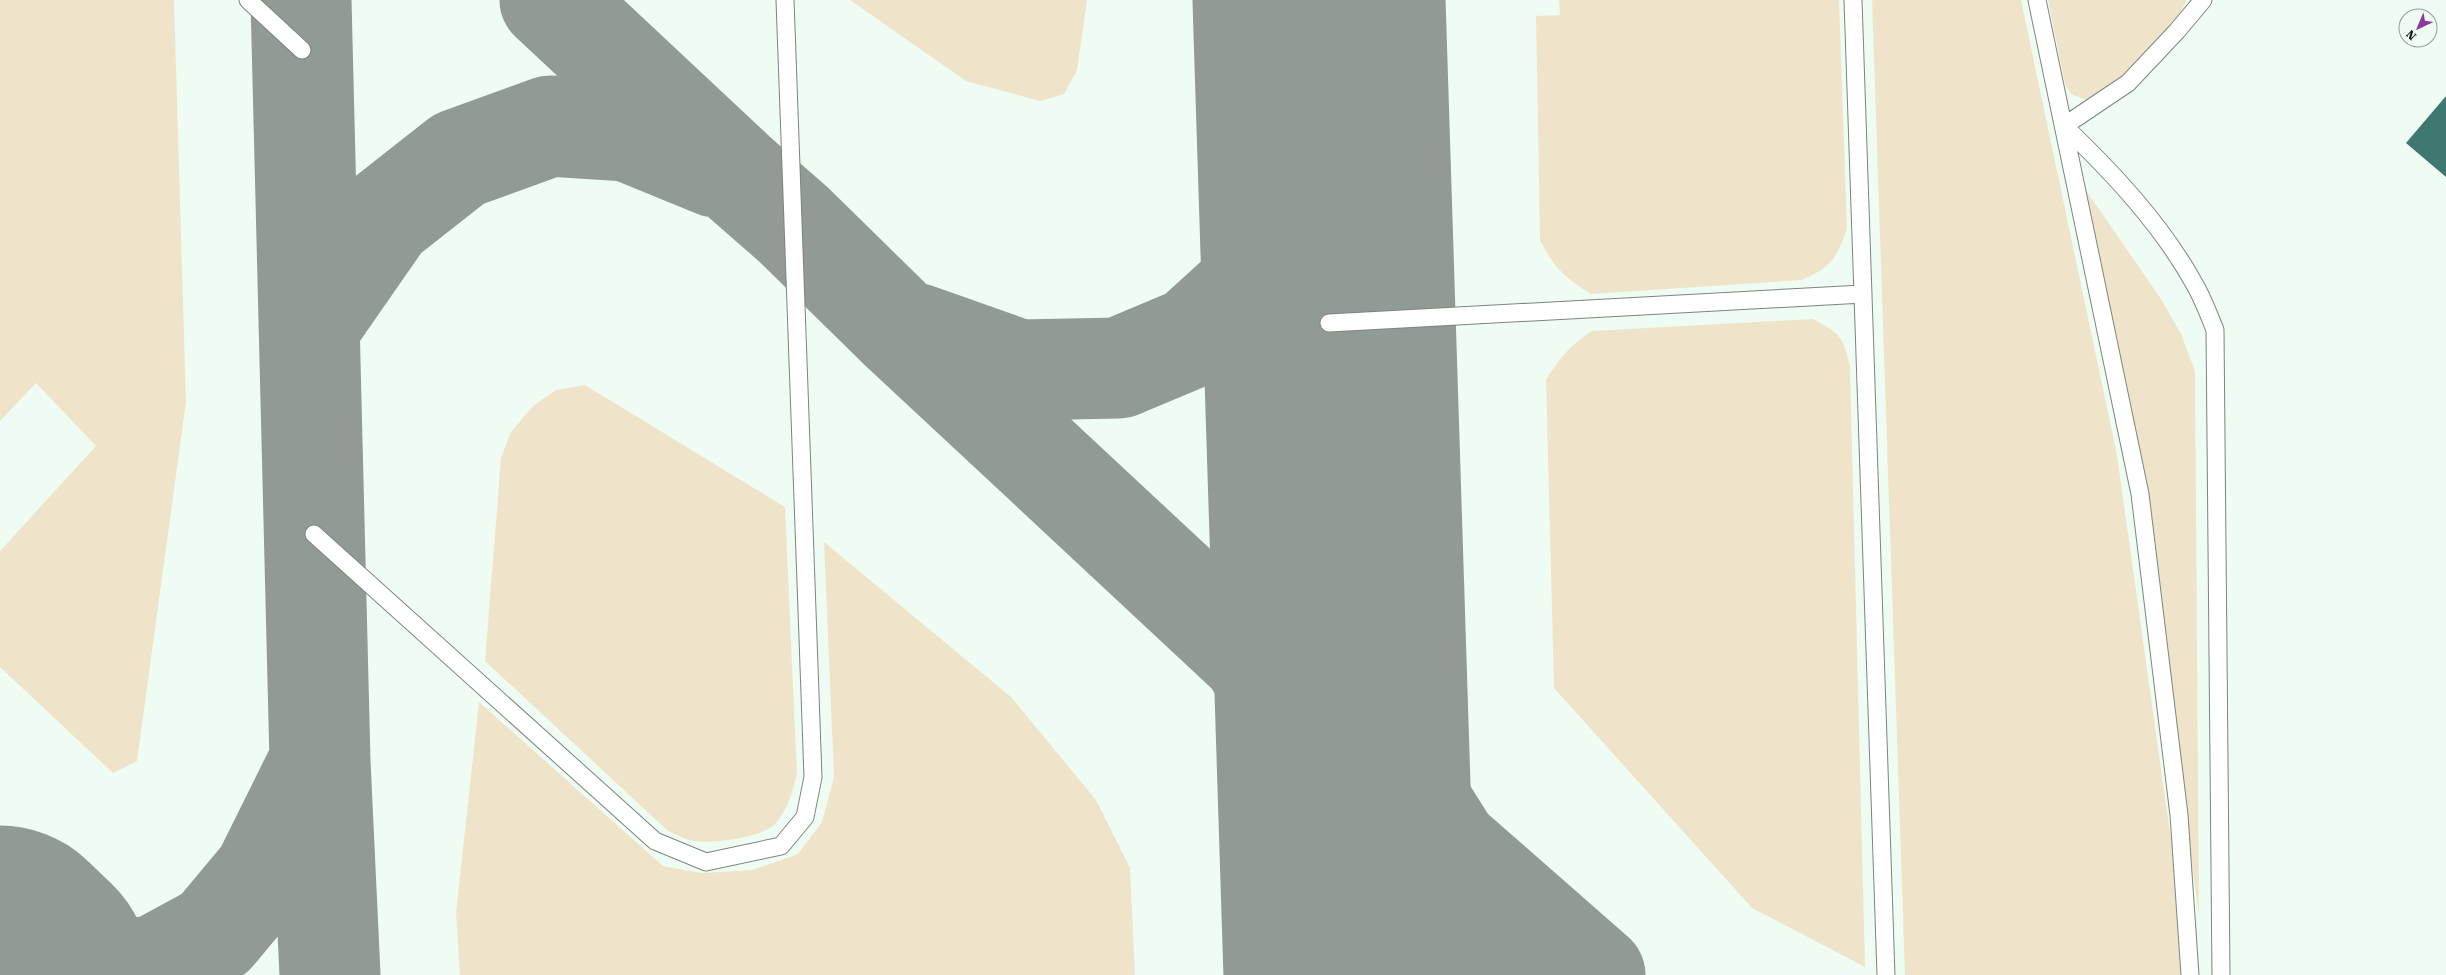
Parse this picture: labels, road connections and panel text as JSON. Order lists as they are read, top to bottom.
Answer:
{
  "north": "bottom left"
}
